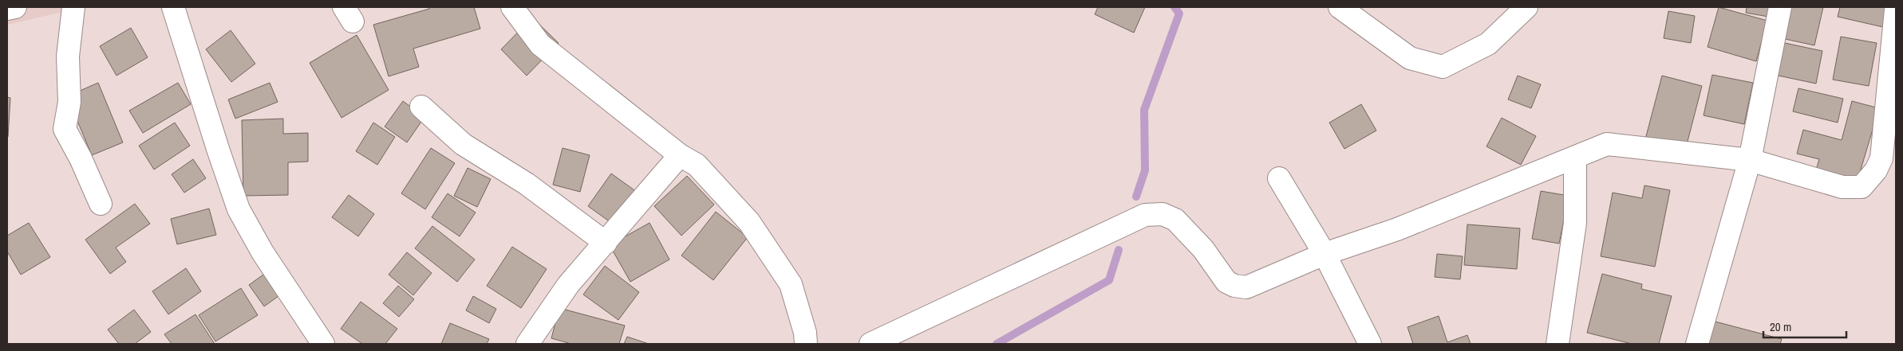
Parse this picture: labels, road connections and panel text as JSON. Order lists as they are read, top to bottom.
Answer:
{
  "scale_bar": "20 m"
}
